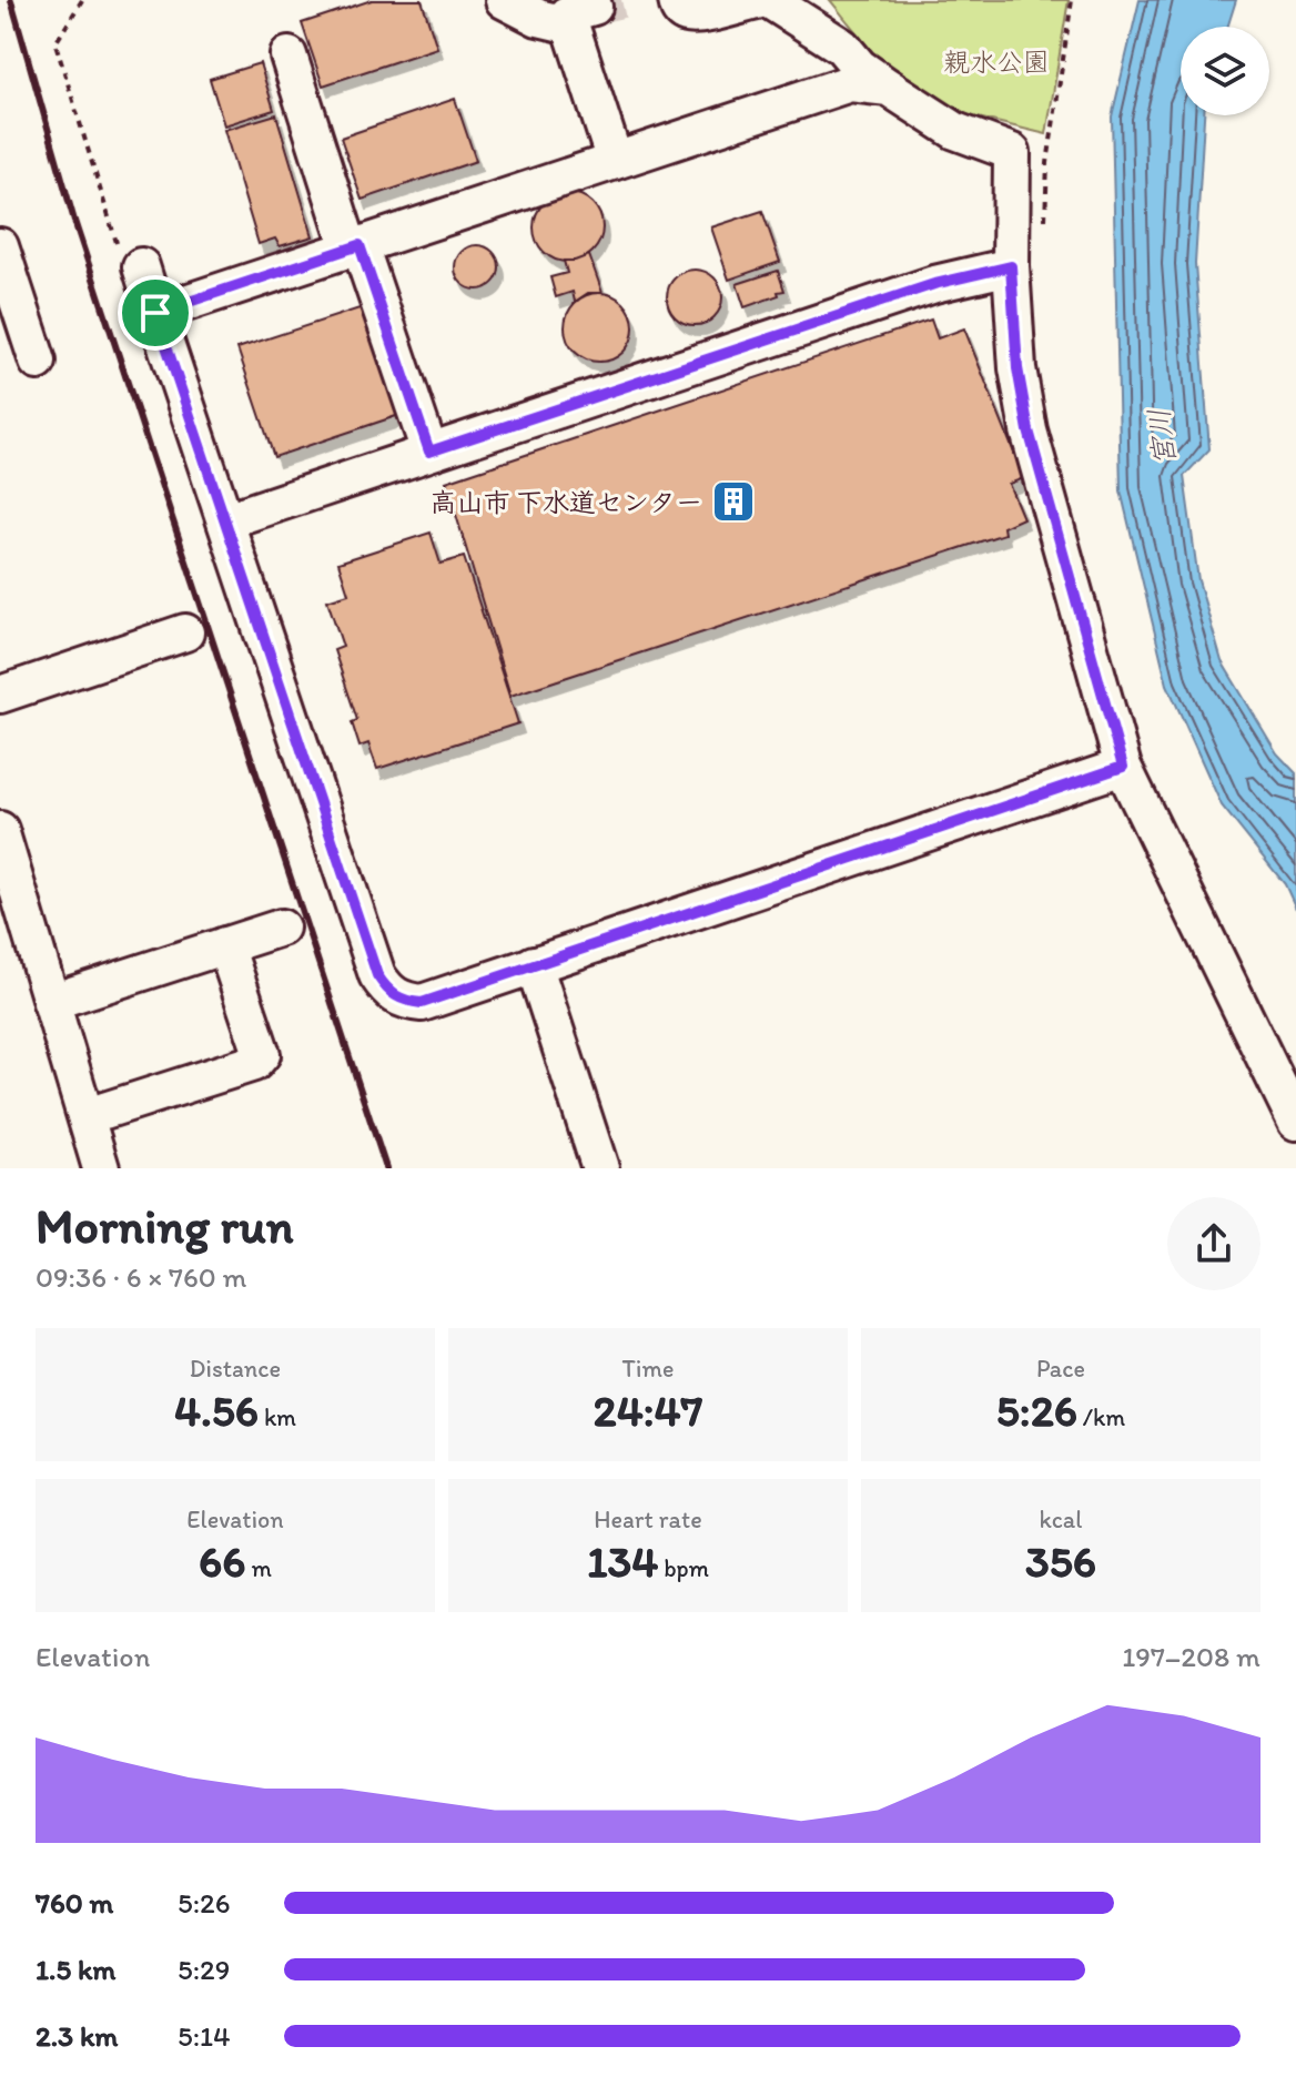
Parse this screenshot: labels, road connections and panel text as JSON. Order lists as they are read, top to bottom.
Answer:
{
  "water": ["宮川"],
  "parks": ["親水公園"],
  "places": {
    "building": ["高山市 下水道センター"]
  },
  "page": {
    "heading": ["Morning run", "09:36 · 6 × 760 m"],
    "stats": [
      ["Distance", "4.56 km"],
      ["Time", "24:47"],
      ["Pace", "5:26 /km"],
      ["Elevation", "66 m"],
      ["Heart rate", "134 bpm"],
      ["kcal", "356"]
    ],
    "chart": ["Elevation", "197–208 m"],
    "list": [
      {
        "name": "760 m",
        "note": "5:26"
      },
      {
        "name": "1.5 km",
        "note": "5:29"
      },
      {
        "name": "2.3 km",
        "note": "5:14"
      }
    ]
  }
}
